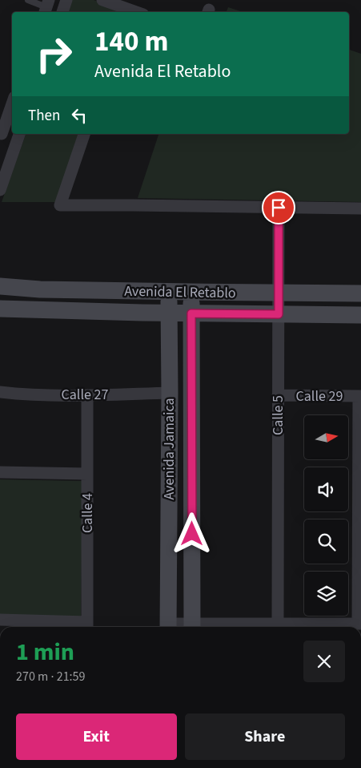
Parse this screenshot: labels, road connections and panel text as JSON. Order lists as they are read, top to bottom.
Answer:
{
  "streets": {
    "main road": ["Avenida El Retablo", "Avenida Jamaica"],
    "street": [
      "Calle 27",
      "Calle 29",
      "Calle 5",
      "Calle 4"
    ]
  },
  "crossings": [
    ["Avenida El Retablo", "Calle 5"],
    ["Avenida El Retablo", "Avenida Jamaica"],
    ["Calle 27", "Avenida Jamaica"],
    ["Calle 27", "Calle 4"],
    ["Calle 29", "Calle 5"]
  ],
  "north": "right",
  "page": {
    "turn": ["140 m", "Avenida El Retablo"],
    "then": "Then",
    "heading": ["1 min", "270 m · 21:59"],
    "buttons": ["Exit", "Share"]
  }
}
